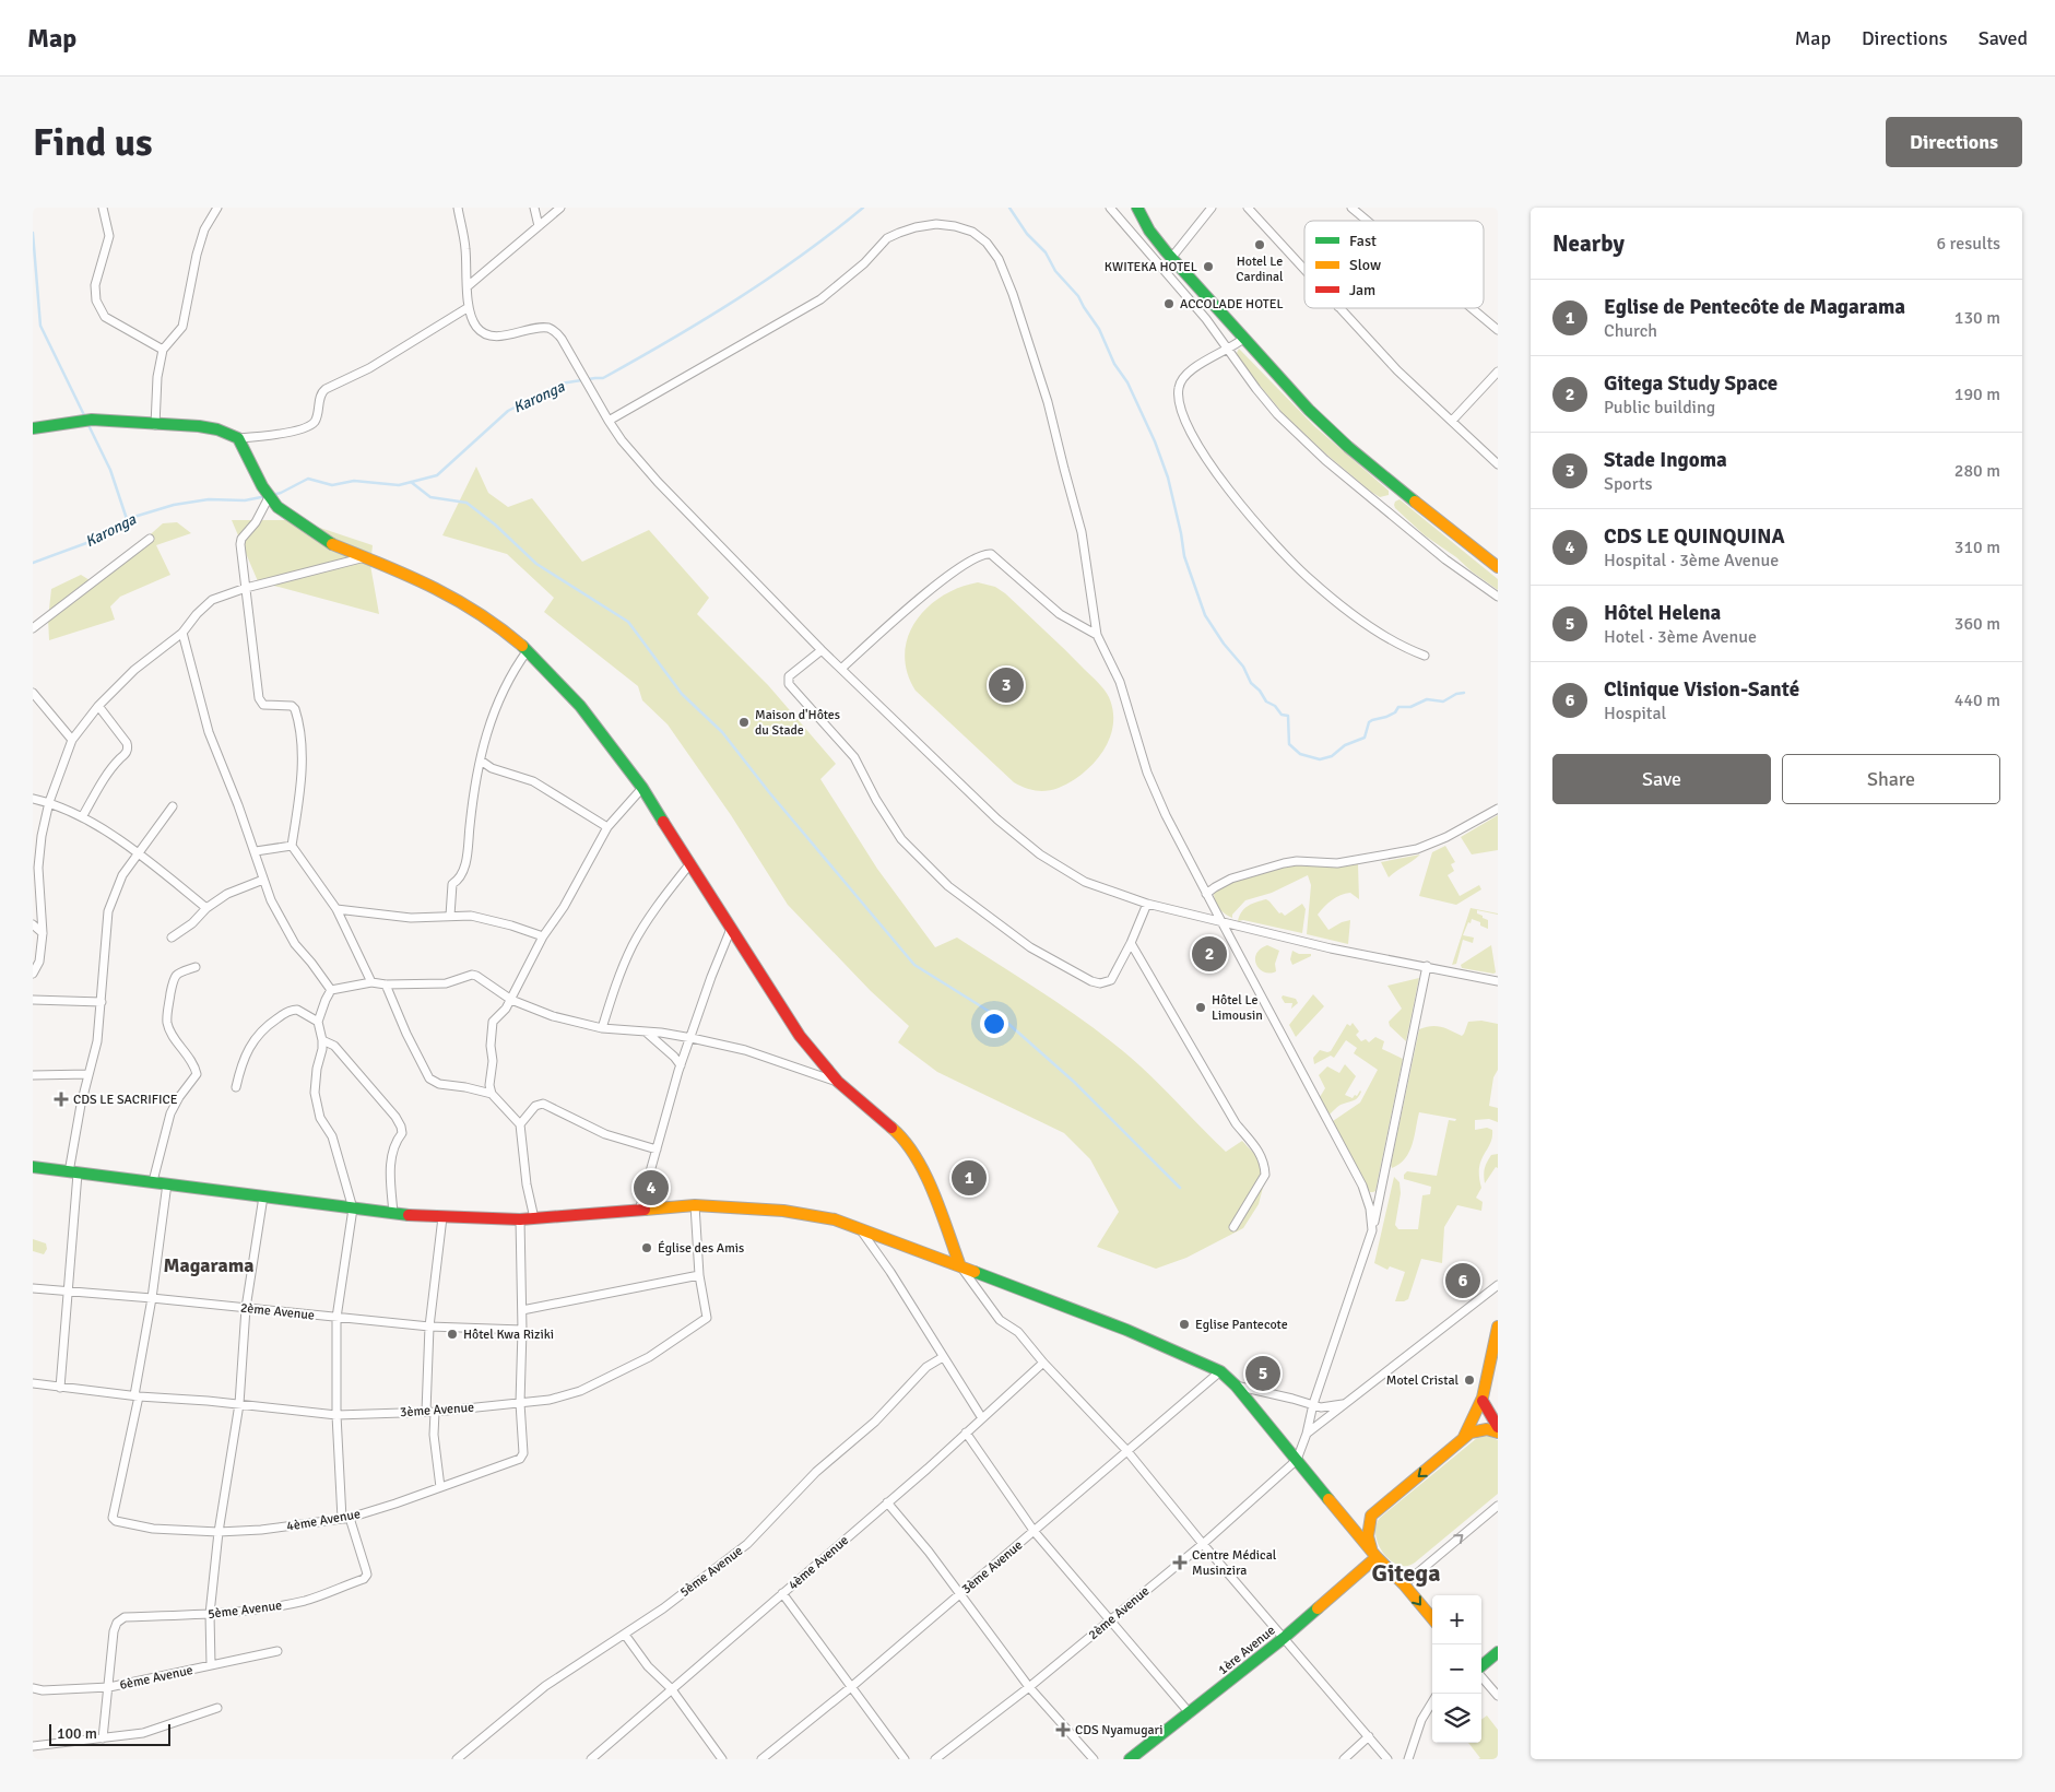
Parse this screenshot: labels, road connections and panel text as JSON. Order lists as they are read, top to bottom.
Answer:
{
  "streets": {
    "main road": ["1ère Avenue"],
    "street": [
      "2ème Avenue",
      "3ème Avenue",
      "4ème Avenue",
      "5ème Avenue",
      "6ème Avenue"
    ]
  },
  "crossings": [
    ["3ème Avenue", "4ème Avenue"],
    ["4ème Avenue", "5ème Avenue"],
    ["5ème Avenue", "6ème Avenue"]
  ],
  "districts": ["Magarama", "Gitega"],
  "water": ["Karonga"],
  "places": {
    "other": [
      "Hotel Le Cardinal",
      "KWITEKA HOTEL",
      "ACCOLADE HOTEL",
      "Maison d'Hôtes du Stade",
      "Hôtel Le Limousin",
      "Église des Amis",
      "Eglise Pantecote",
      "Hôtel Kwa Riziki",
      "Motel Cristal"
    ],
    "health": ["CDS LE SACRIFICE", "Centre Médical Musinzira", "CDS Nyamugari"]
  },
  "legend": ["Fast", "Slow", "Jam"],
  "scale_bar": "100 m",
  "page": {
    "header": "Map",
    "nav": ["Map", "Directions", "Saved"],
    "buttons": [
      "Directions",
      ["Save", "Share"]
    ],
    "title": "Find us",
    "heading": ["Nearby", "6 results"],
    "list": [
      {
        "mark": "1",
        "name": "Eglise de Pentecôte de Magarama",
        "note": "Church",
        "value": "130 m"
      },
      {
        "mark": "2",
        "name": "Gitega Study Space",
        "note": "Public building",
        "value": "190 m"
      },
      {
        "mark": "3",
        "name": "Stade Ingoma",
        "note": "Sports",
        "value": "280 m"
      },
      {
        "mark": "4",
        "name": "CDS LE QUINQUINA",
        "note": "Hospital · 3ème Avenue",
        "value": "310 m"
      },
      {
        "mark": "5",
        "name": "Hôtel Helena",
        "note": "Hotel · 3ème Avenue",
        "value": "360 m"
      },
      {
        "mark": "6",
        "name": "Clinique Vision-Santé",
        "note": "Hospital",
        "value": "440 m"
      }
    ],
    "pins": [
      "3",
      "2",
      "1",
      "4",
      "6",
      "5"
    ],
    "map_buttons": ["+", "−"],
    "scale": "100 m"
  }
}
